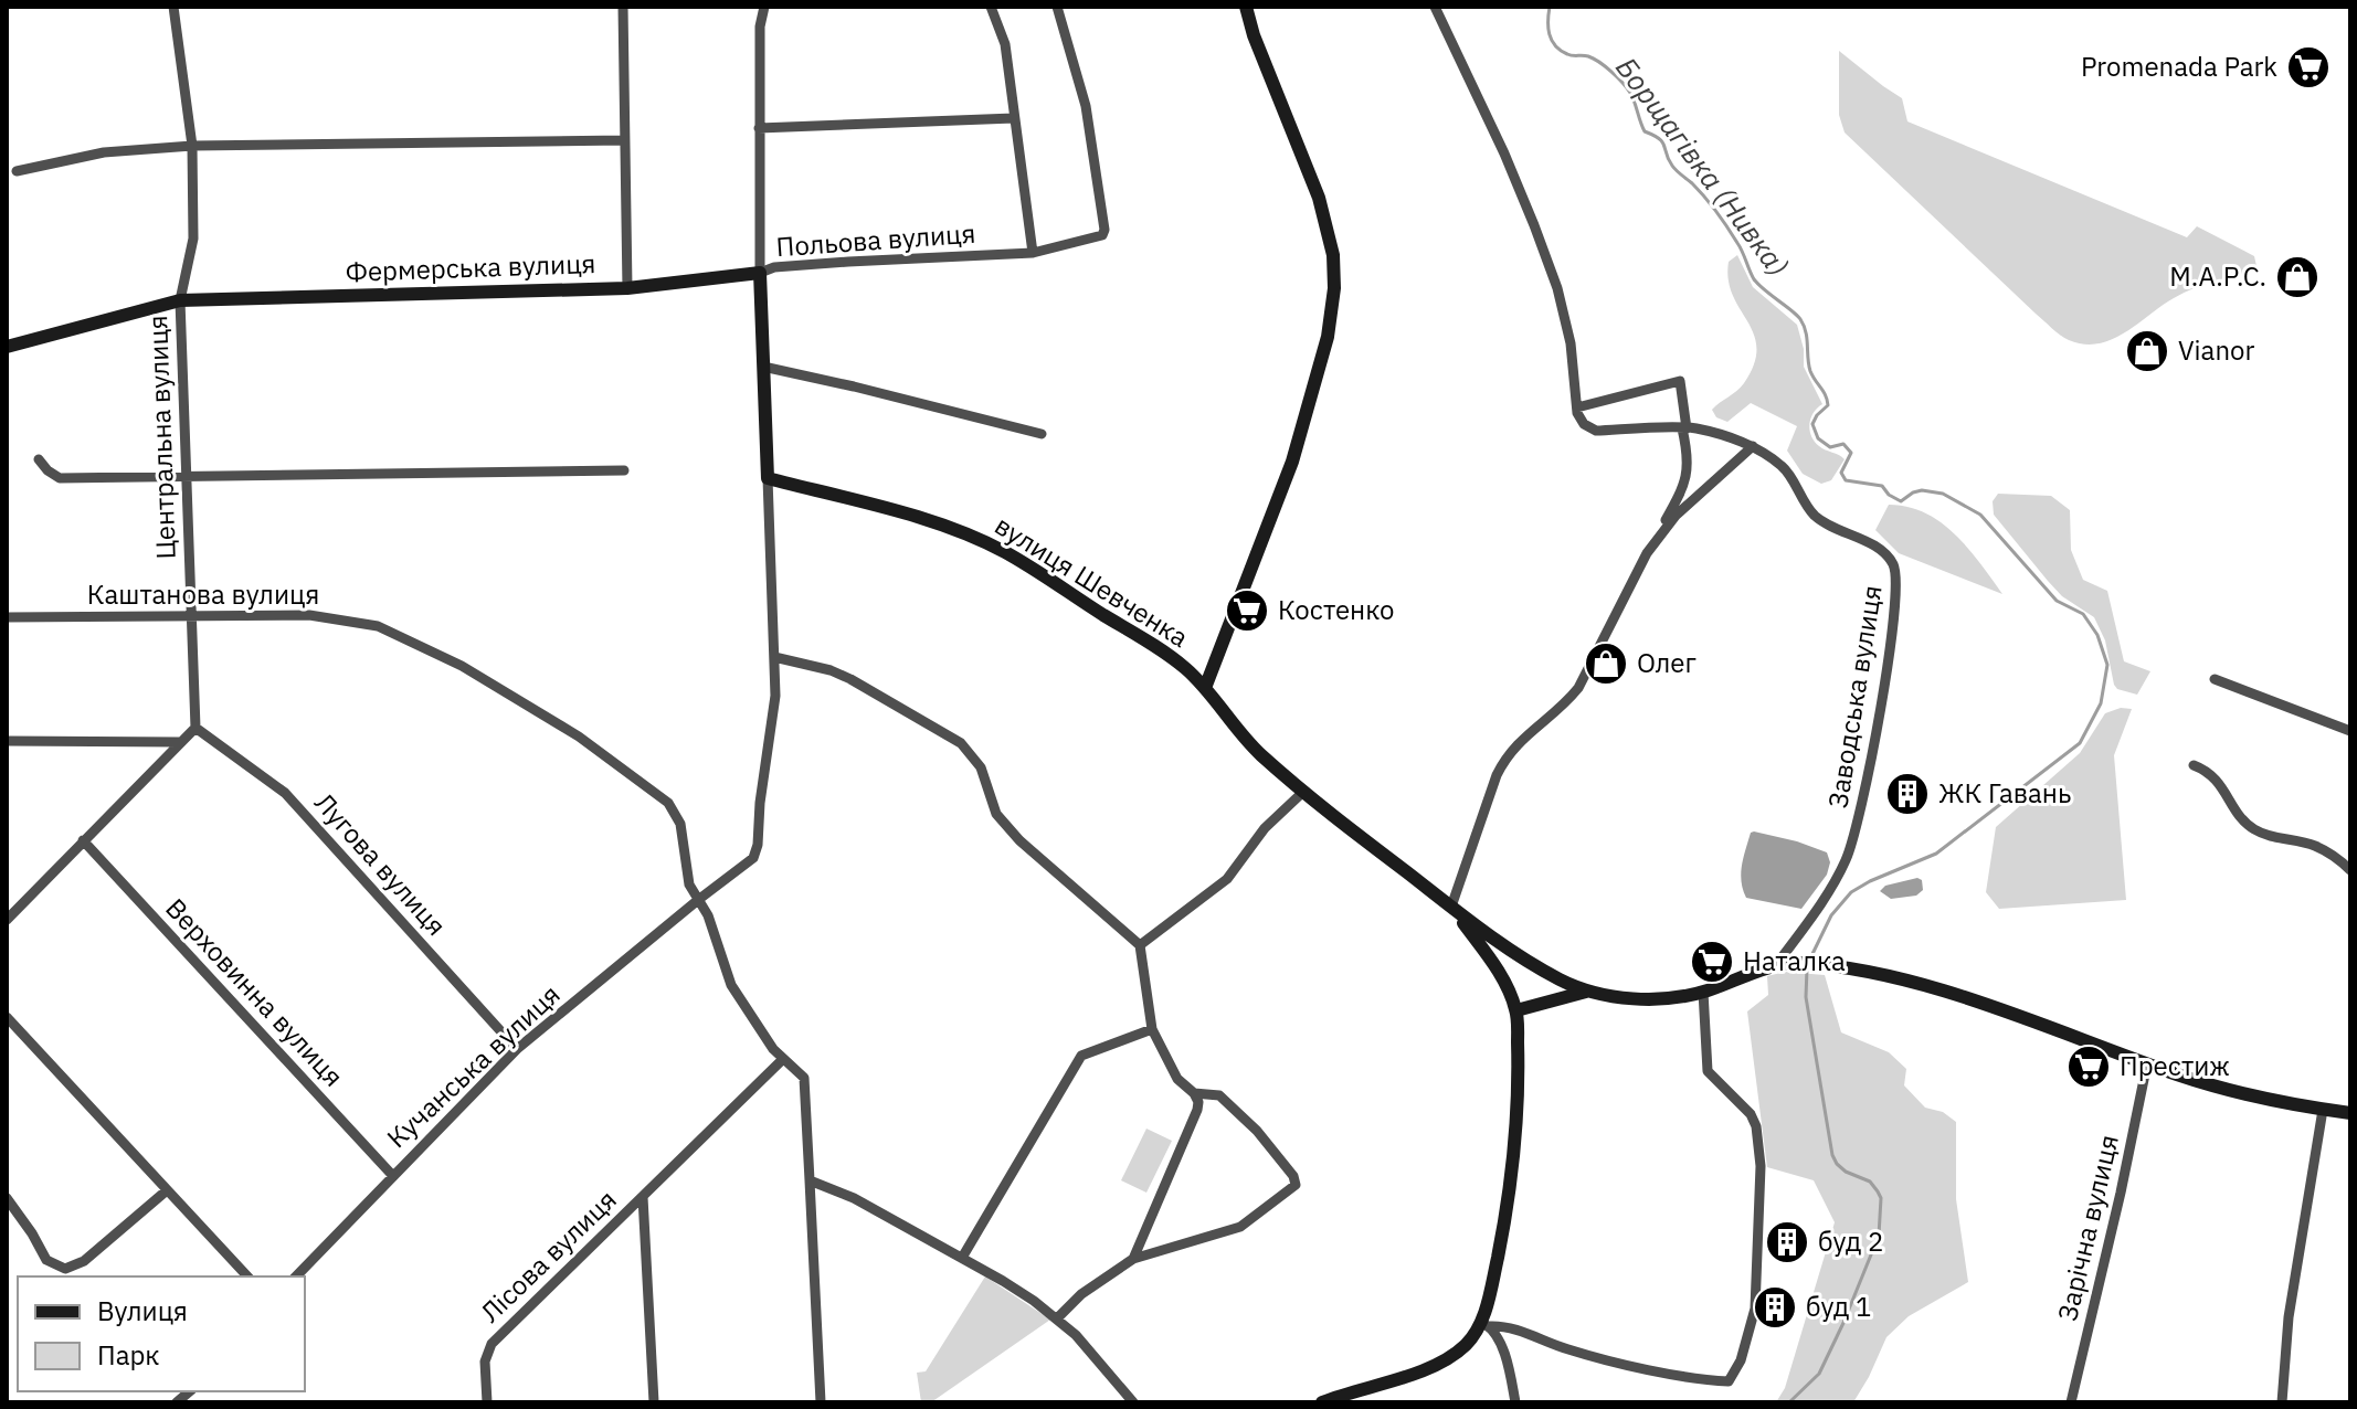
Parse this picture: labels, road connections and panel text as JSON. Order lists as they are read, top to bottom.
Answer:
{
  "streets": {
    "main road": ["Фермерська вулиця", "вулиця Шевченка"],
    "street": [
      "Польова вулиця",
      "Центральна вулиця",
      "Каштанова вулиця",
      "Заводська вулиця",
      "Лугова вулиця",
      "Верховинна вулиця",
      "Кучанська вулиця",
      "Зарічна вулиця",
      "Лісова вулиця"
    ]
  },
  "crossings": [
    ["Польова вулиця", "Фермерська вулиця"],
    ["Фермерська вулиця", "Центральна вулиця"],
    ["Центральна вулиця", "Каштанова вулиця"],
    ["Центральна вулиця", "Лугова вулиця"],
    ["вулиця Шевченка", "Заводська вулиця"],
    ["вулиця Шевченка", "Зарічна вулиця"],
    ["Каштанова вулиця", "Кучанська вулиця"],
    ["Каштанова вулиця", "Лісова вулиця"],
    ["Лугова вулиця", "Кучанська вулиця"],
    ["Верховинна вулиця", "Кучанська вулиця"]
  ],
  "water": ["Борщагівка (Нивка)"],
  "places": {
    "supermarket": [
      "Promenada Park",
      "Костенко",
      "Наталка",
      "Престиж"
    ],
    "shop": ["М.А.Р.С.", "Vianor", "Олег"],
    "building": ["ЖК Гавань", "буд 2", "буд 1"]
  },
  "legend": ["Вулиця", "Парк"]
}
